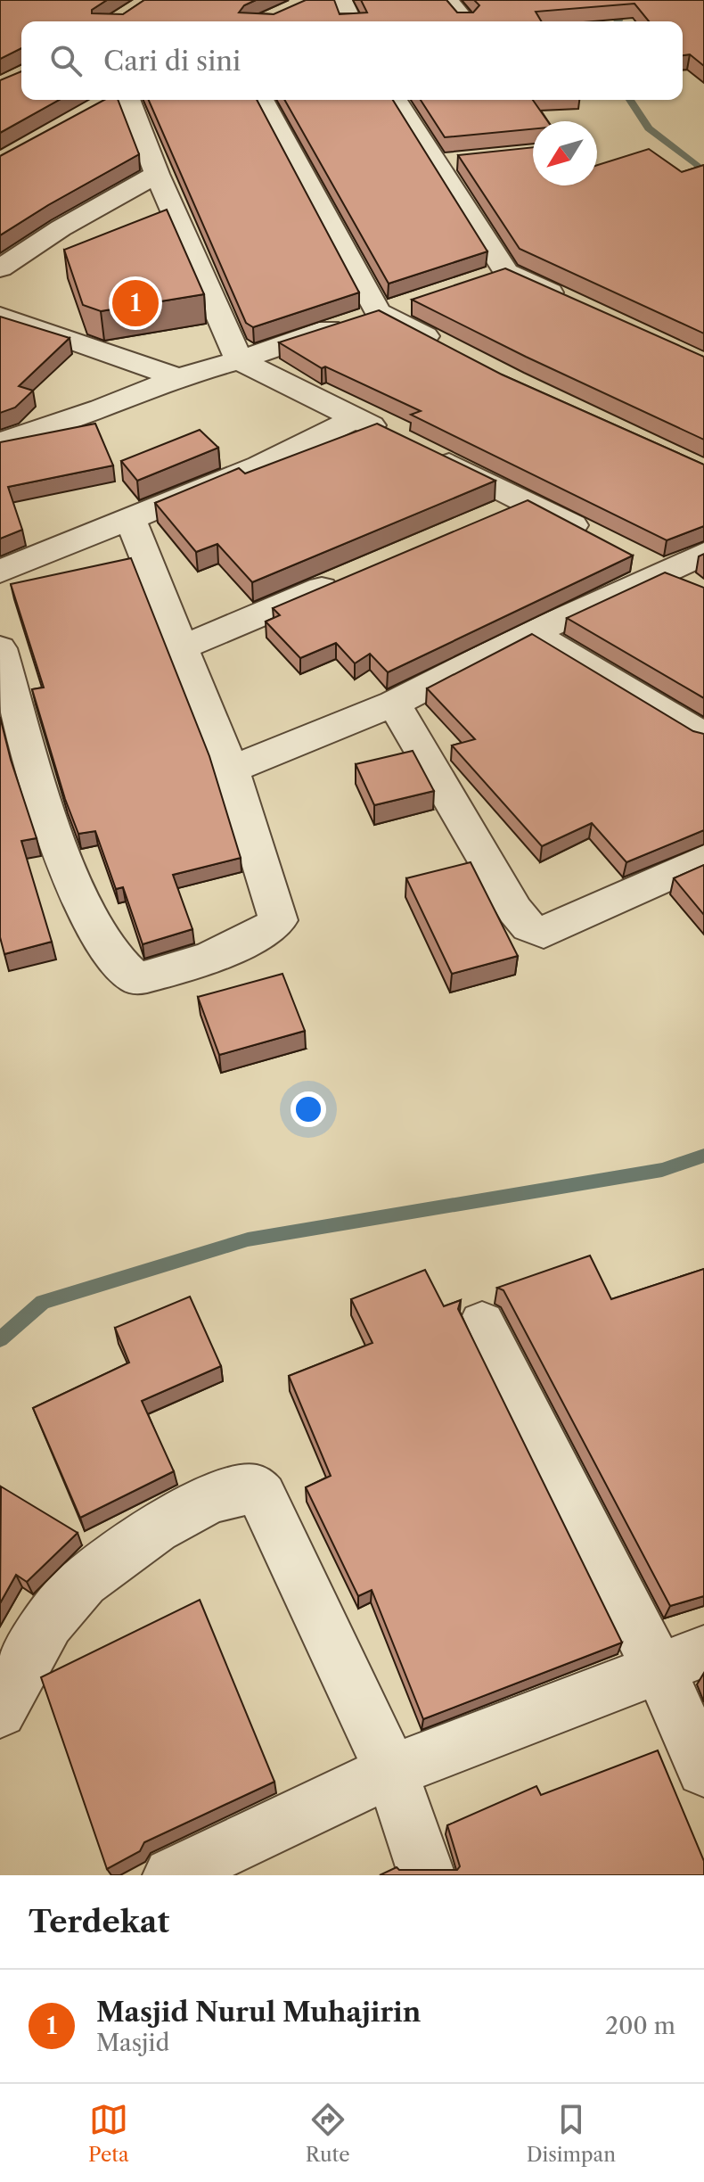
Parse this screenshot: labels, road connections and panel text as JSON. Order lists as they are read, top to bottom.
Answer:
{
  "north": "bottom left",
  "page": {
    "search": "Cari di sini",
    "pins": "1",
    "heading": "Terdekat",
    "list": [
      {
        "mark": "1",
        "name": "Masjid Nurul Muhajirin",
        "note": "Masjid",
        "value": "200 m"
      }
    ],
    "nav": ["Peta", "Rute", "Disimpan"]
  }
}
